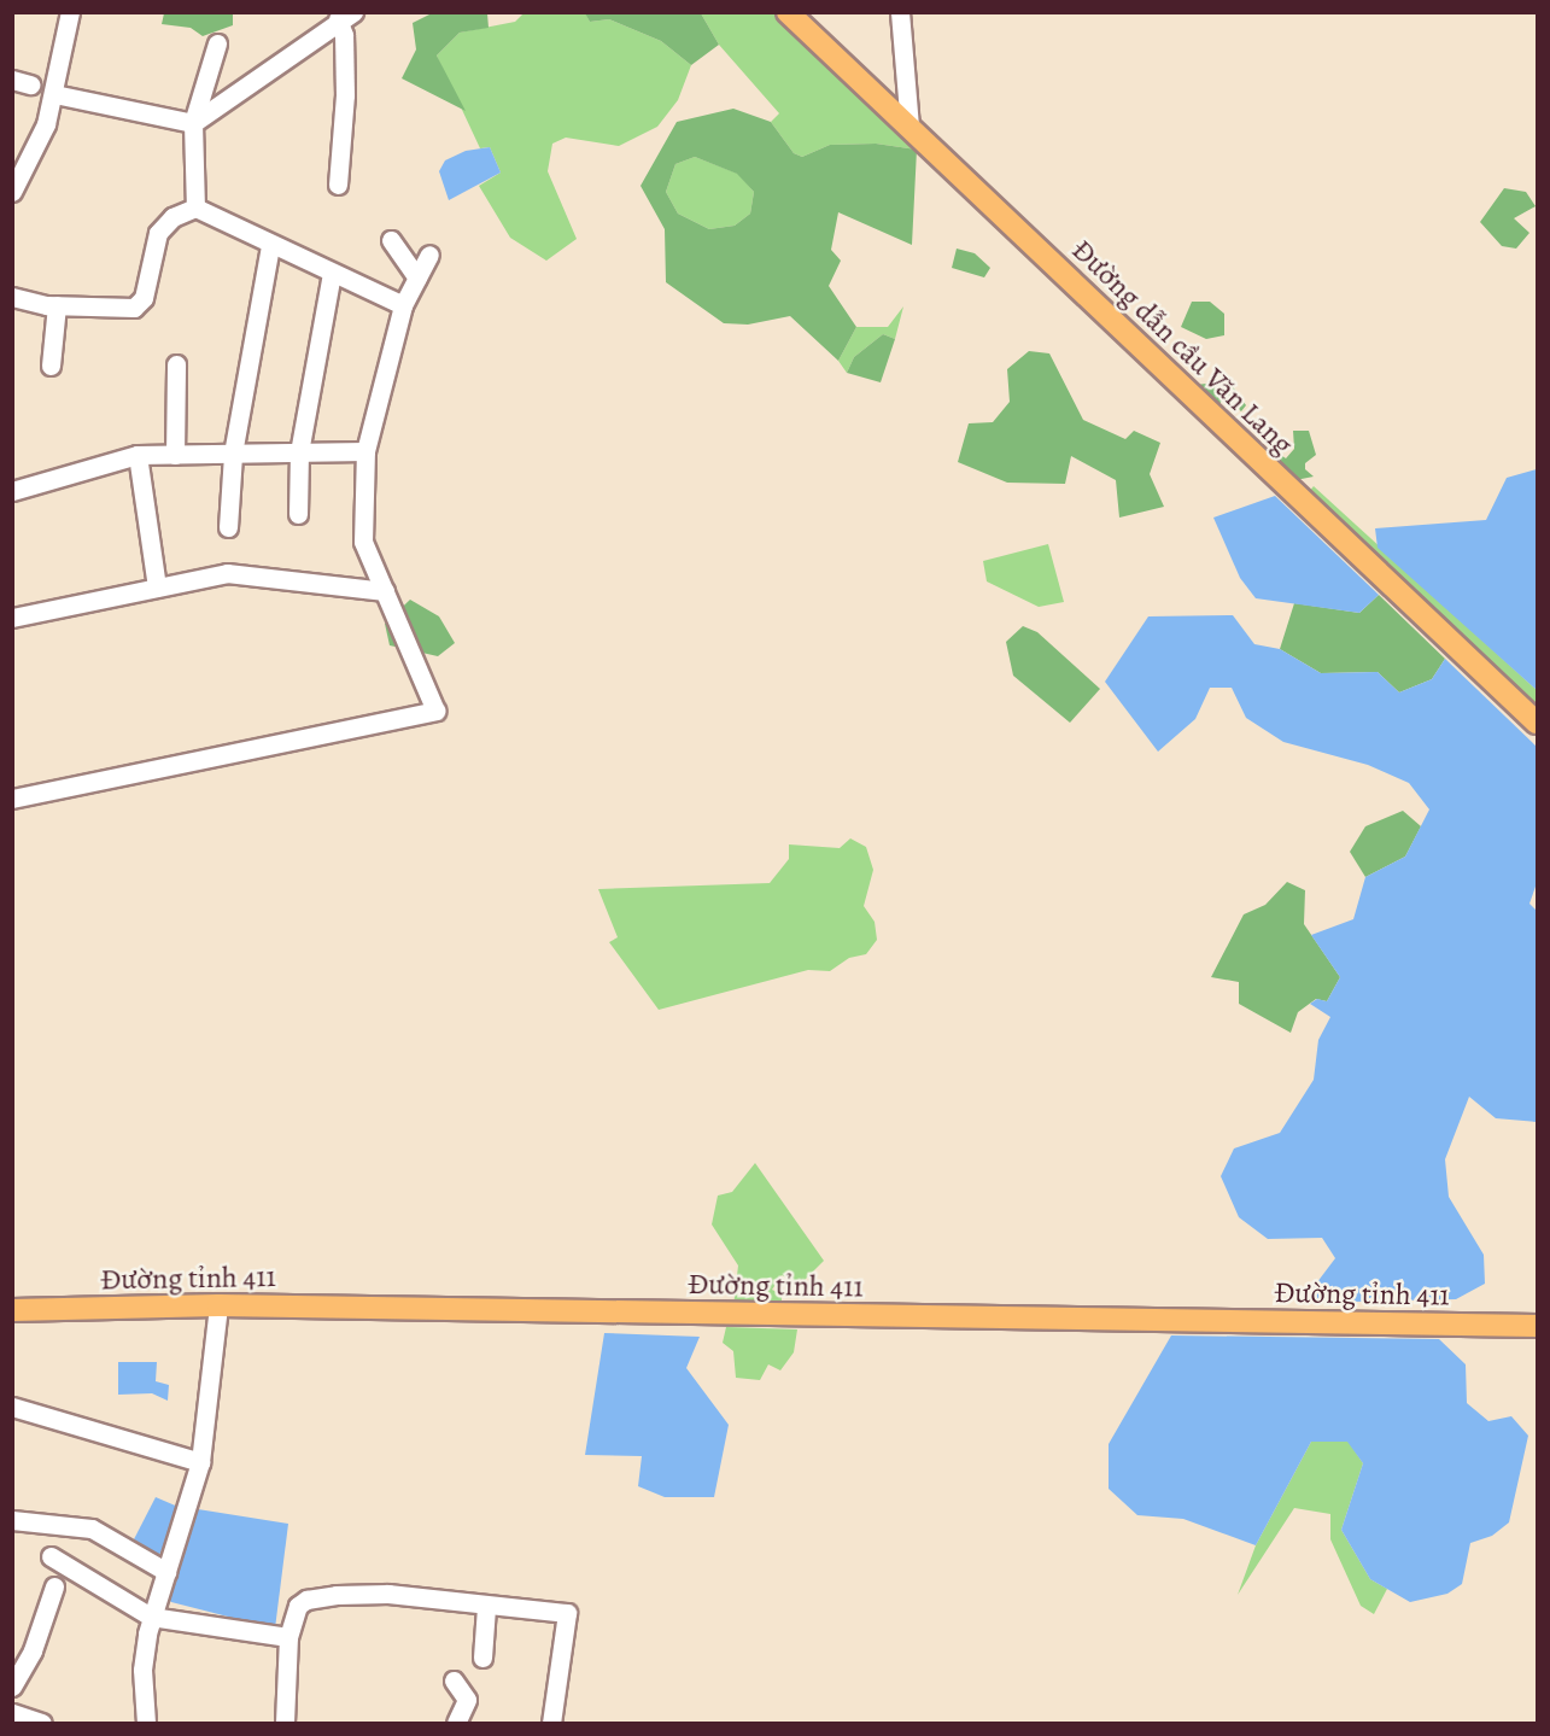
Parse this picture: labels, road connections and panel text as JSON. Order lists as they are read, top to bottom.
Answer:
{
  "streets": {
    "main road": ["Đường dẫn cầu Văn Lang", "Đường tỉnh 411"]
  }
}
